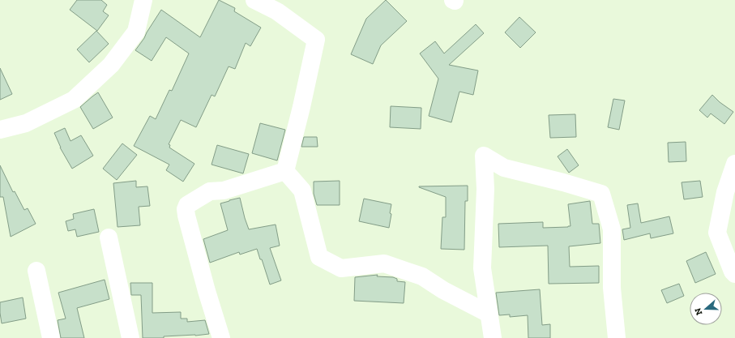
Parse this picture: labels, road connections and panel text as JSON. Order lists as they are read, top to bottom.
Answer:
{
  "north": "left"
}
